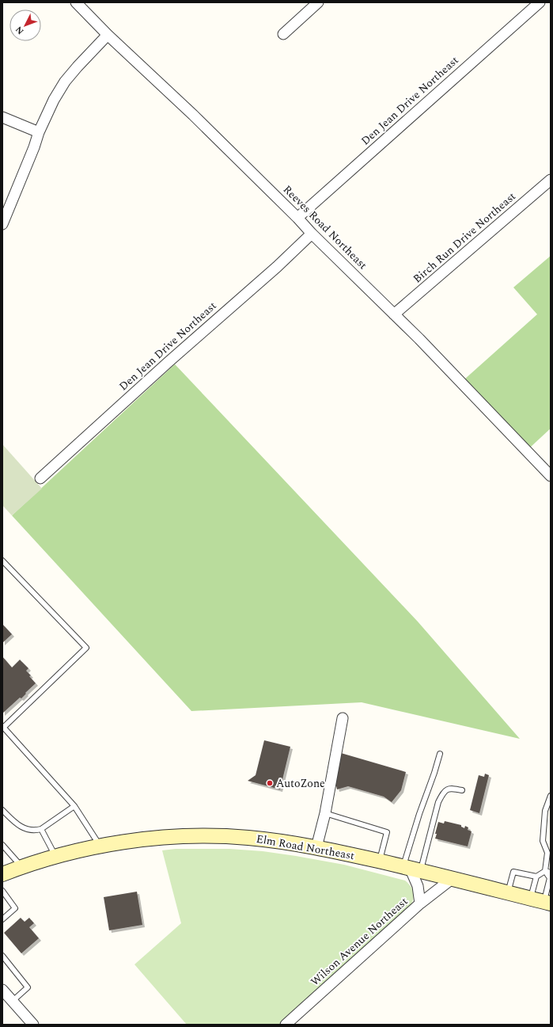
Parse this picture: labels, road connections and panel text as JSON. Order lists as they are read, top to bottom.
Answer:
{
  "streets": {
    "main road": ["Elm Road Northeast"],
    "street": [
      "Den Jean Drive Northeast",
      "Reeves Road Northeast",
      "Birch Run Drive Northeast",
      "Wilson Avenue Northeast"
    ]
  },
  "crossings": [
    ["Den Jean Drive Northeast", "Reeves Road Northeast"],
    ["Reeves Road Northeast", "Birch Run Drive Northeast"],
    ["Elm Road Northeast", "Wilson Avenue Northeast"]
  ],
  "places": ["AutoZone"],
  "north": "bottom left"
}
